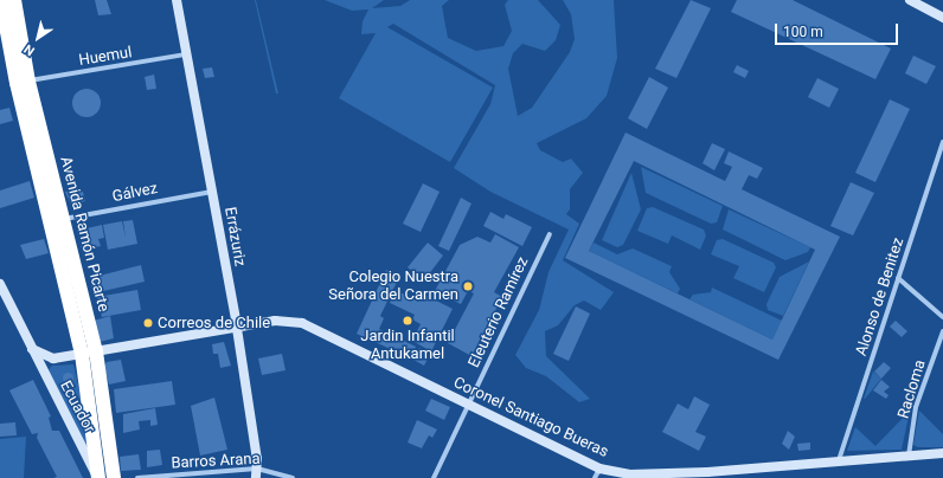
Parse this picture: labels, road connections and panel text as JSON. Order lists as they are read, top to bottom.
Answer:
{
  "streets": {
    "highway": ["Avenida Ramón Picarte"],
    "main road": ["Errázuriz", "Ecuador", "Coronel Santiago Bueras"],
    "street": [
      "Huemul",
      "Gálvez",
      "Alonso de Benitez",
      "Eleuterio Ramírez",
      "Racloma",
      "Barros Arana"
    ]
  },
  "crossings": [
    ["Huemul", "Avenida Ramón Picarte"],
    ["Huemul", "Errázuriz"],
    ["Gálvez", "Avenida Ramón Picarte"],
    ["Gálvez", "Errázuriz"],
    ["Avenida Ramón Picarte", "Ecuador"],
    ["Avenida Ramón Picarte", "Coronel Santiago Bueras"],
    ["Errázuriz", "Coronel Santiago Bueras"],
    ["Errázuriz", "Barros Arana"],
    ["Alonso de Benitez", "Coronel Santiago Bueras"],
    ["Eleuterio Ramírez", "Coronel Santiago Bueras"],
    ["Racloma", "Coronel Santiago Bueras"]
  ],
  "places": ["Colegio Nuestra Señora del Carmen", "Jardin Infantil Antukamel", "Correos de Chile"],
  "scale_bar": "100 m",
  "north": "bottom left"
}
